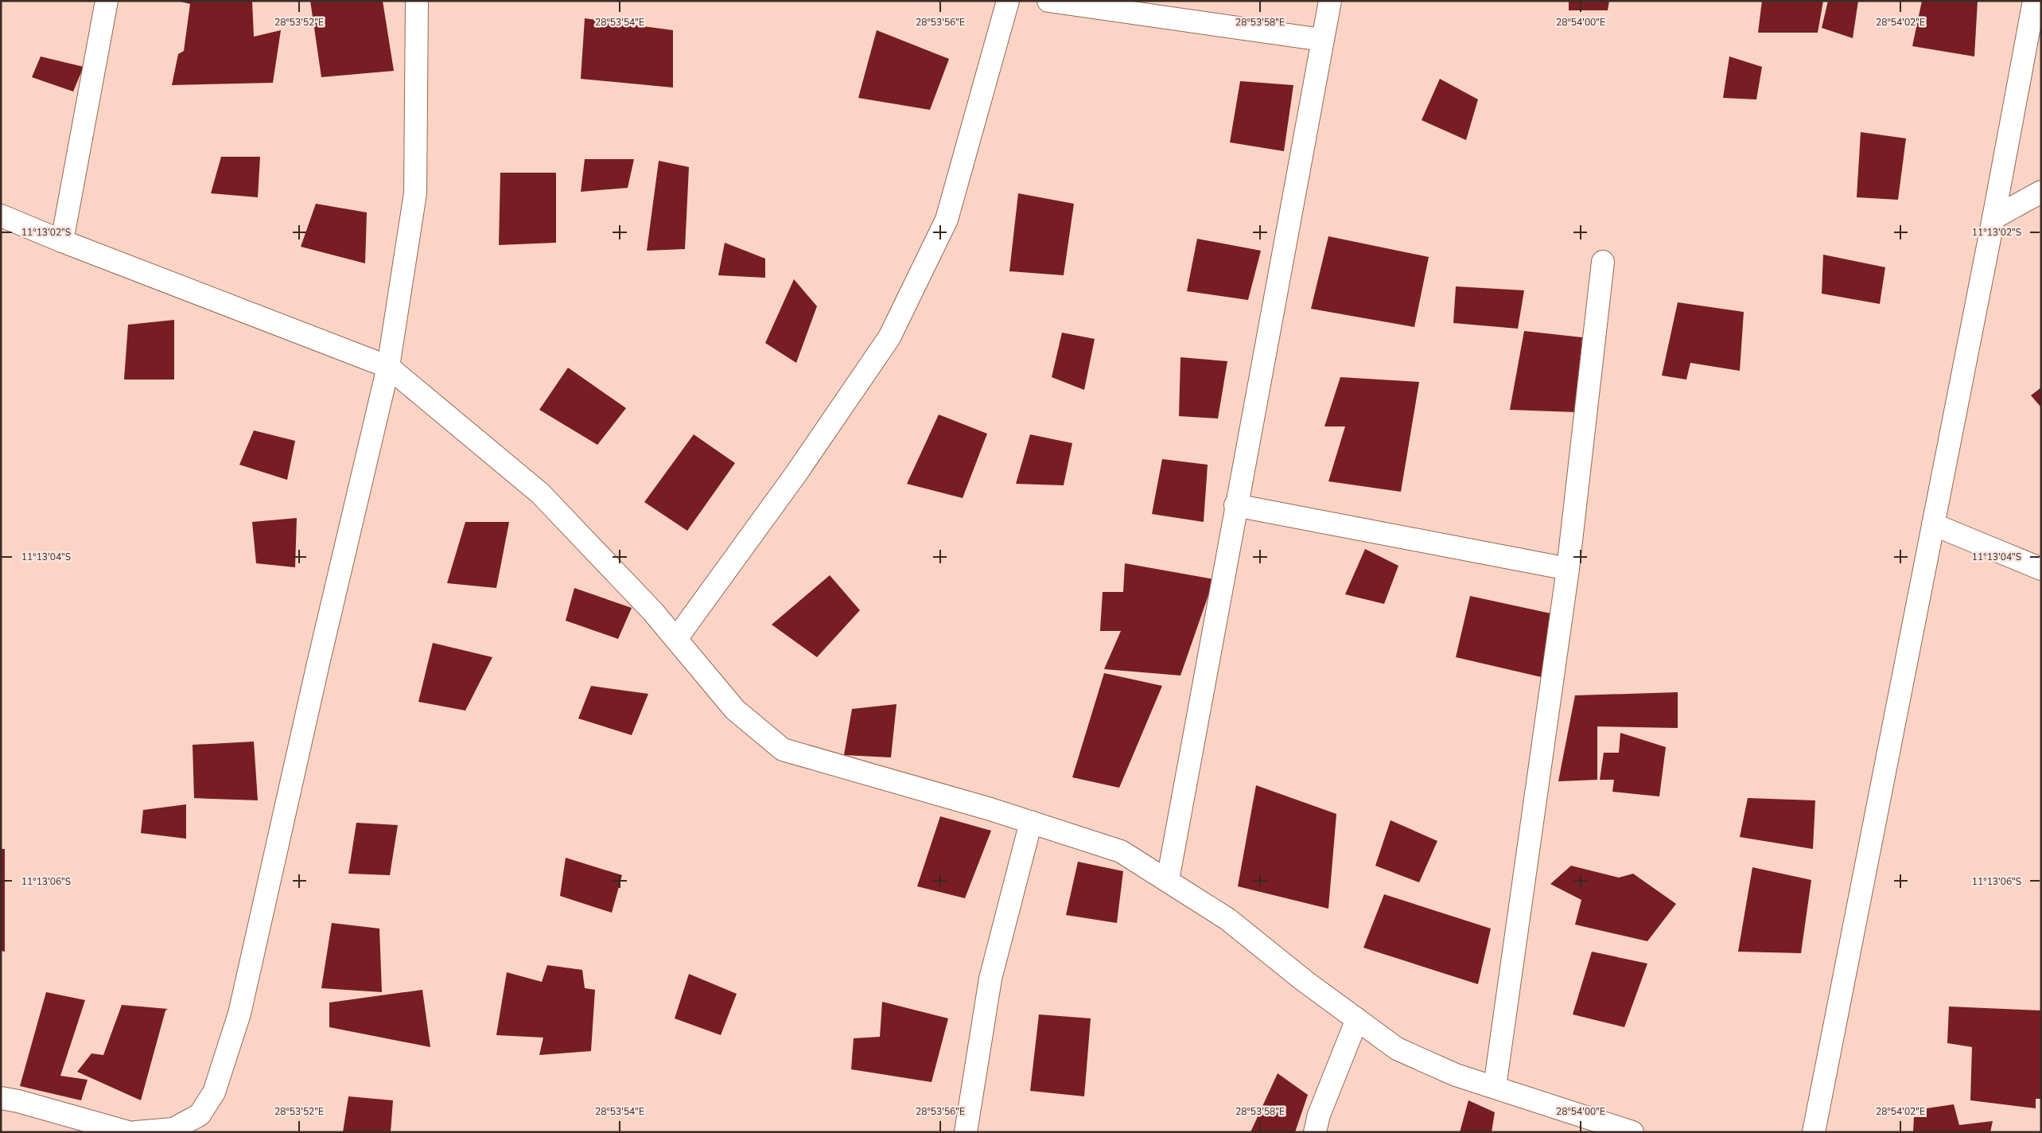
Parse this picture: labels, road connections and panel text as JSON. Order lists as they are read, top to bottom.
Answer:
{
  "coordinates": [
    "28°53'52\"E",
    "28°53'54\"E",
    "28°53'56\"E",
    "28°53'58\"E",
    "28°54'00\"E",
    "28°54'02\"E",
    "11°13'02\"S",
    "11°13'04\"S",
    "11°13'06\"S"
  ]
}
